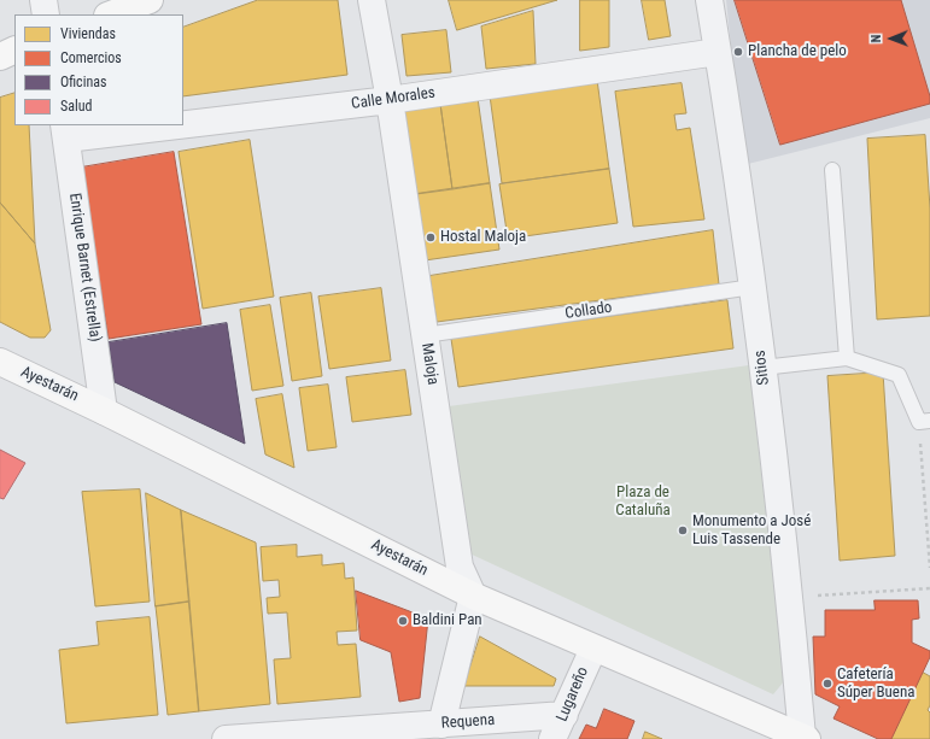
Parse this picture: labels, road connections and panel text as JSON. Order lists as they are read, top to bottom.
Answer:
{
  "streets": {
    "main road": ["Ayestarán"],
    "street": [
      "Calle Morales",
      "Enrique Barnet (Estrella)",
      "Maloja",
      "Sitios",
      "Lugareño",
      "Requena"
    ],
    "lane": ["Collado"]
  },
  "crossings": [
    ["Calle Morales", "Enrique Barnet (Estrella)"],
    ["Calle Morales", "Maloja"],
    ["Calle Morales", "Sitios"],
    ["Enrique Barnet (Estrella)", "Ayestarán"],
    ["Collado", "Maloja"],
    ["Collado", "Sitios"],
    ["Maloja", "Ayestarán"],
    ["Sitios", "Ayestarán"],
    ["Ayestarán", "Lugareño"],
    ["Lugareño", "Requena"]
  ],
  "parks": ["Plaza de Cataluña"],
  "places": [
    "Plancha de pelo",
    "Hostal Maloja",
    "Monumento a José Luis Tassende",
    "Baldini Pan",
    "Cafetería Súper Buena"
  ],
  "legend": [
    "Viviendas",
    "Comercios",
    "Oficinas",
    "Salud"
  ],
  "north": "left"
}
